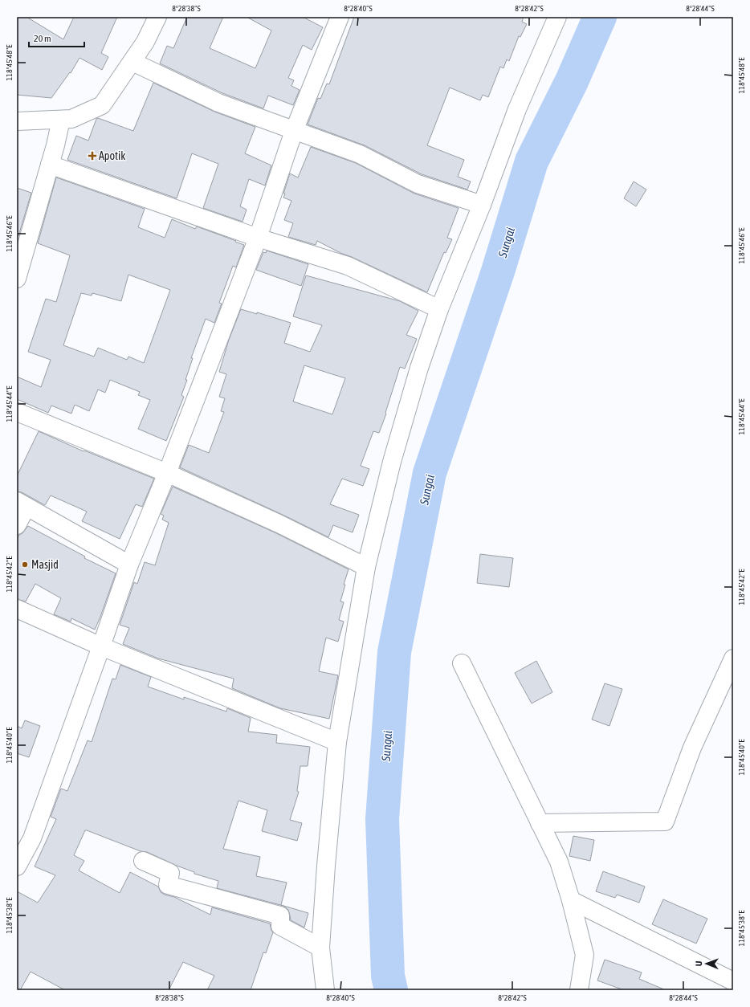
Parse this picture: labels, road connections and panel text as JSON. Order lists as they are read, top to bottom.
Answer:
{
  "water": ["Sungai"],
  "places": {
    "health": ["Apotik"],
    "other": ["Masjid"]
  },
  "scale_bar": "20 m",
  "north": "left",
  "coordinates": [
    "8°28'38\"S",
    "8°28'40\"S",
    "8°28'42\"S",
    "8°28'44\"S",
    "118°45'48\"E",
    "118°45'46\"E",
    "118°45'44\"E",
    "118°45'42\"E",
    "118°45'40\"E",
    "118°45'38\"E"
  ]
}
